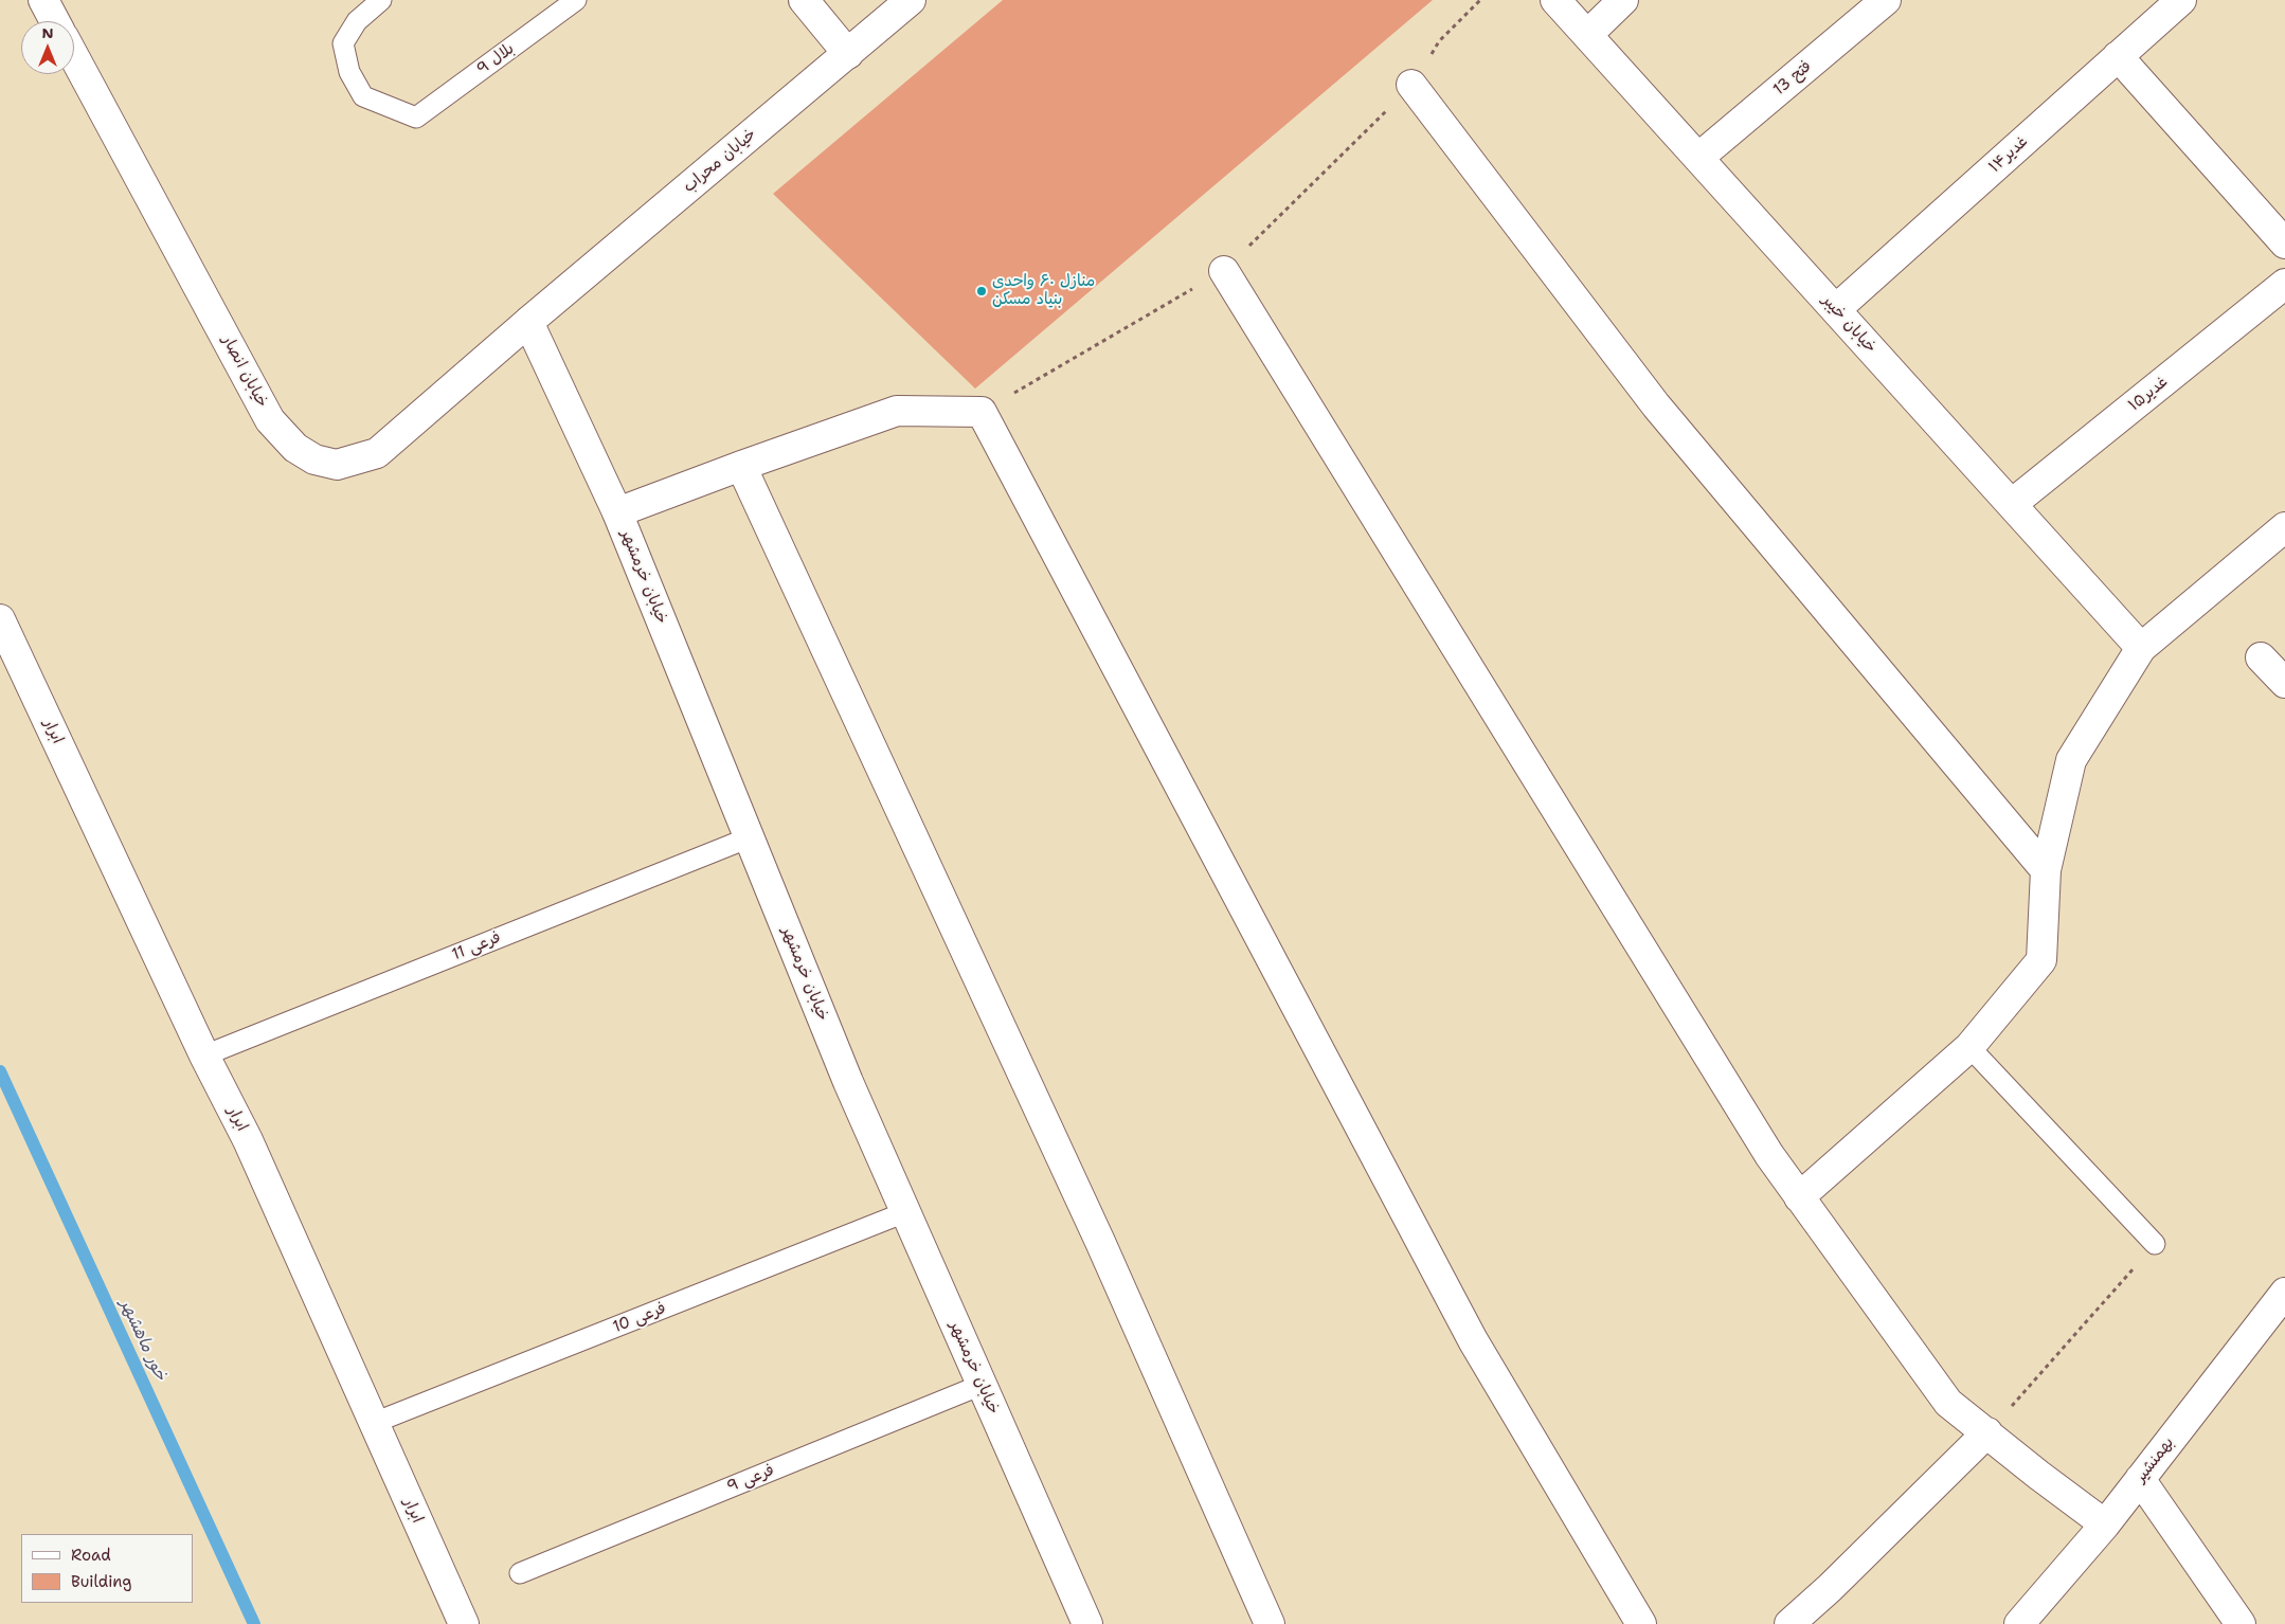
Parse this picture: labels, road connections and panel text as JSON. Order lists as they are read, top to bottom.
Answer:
{
  "streets": {
    "street": [
      "فتح 13",
      "غدیر۱۴",
      "خیابان محراب",
      "خیابان خیبر",
      "خیابان انصار",
      "غدیر۱۵",
      "خیابان خرمشهر",
      "ابرار",
      "بهمنشیر"
    ],
    "lane": [
      "بلال 9",
      "فرعی 11",
      "فرعی 10",
      "فرعی 9"
    ]
  },
  "crossings": [
    ["فتح 13", "خیابان خیبر"],
    ["غدیر۱۴", "خیابان خیبر"],
    ["خیابان محراب", "خیابان انصار"],
    ["خیابان محراب", "خیابان خرمشهر"],
    ["خیابان خیبر", "غدیر۱۵"],
    ["خیابان انصار", "خیابان خرمشهر"],
    ["خیابان خرمشهر", "فرعی 11"],
    ["خیابان خرمشهر", "فرعی 10"],
    ["خیابان خرمشهر", "فرعی 9"],
    ["ابرار", "فرعی 11"],
    ["ابرار", "فرعی 10"]
  ],
  "water": ["خور ماهشهر"],
  "places": ["منازل ۶۰ واحدی بنیاد مسکن"],
  "legend": ["Road", "Building"],
  "north": "top"
}
